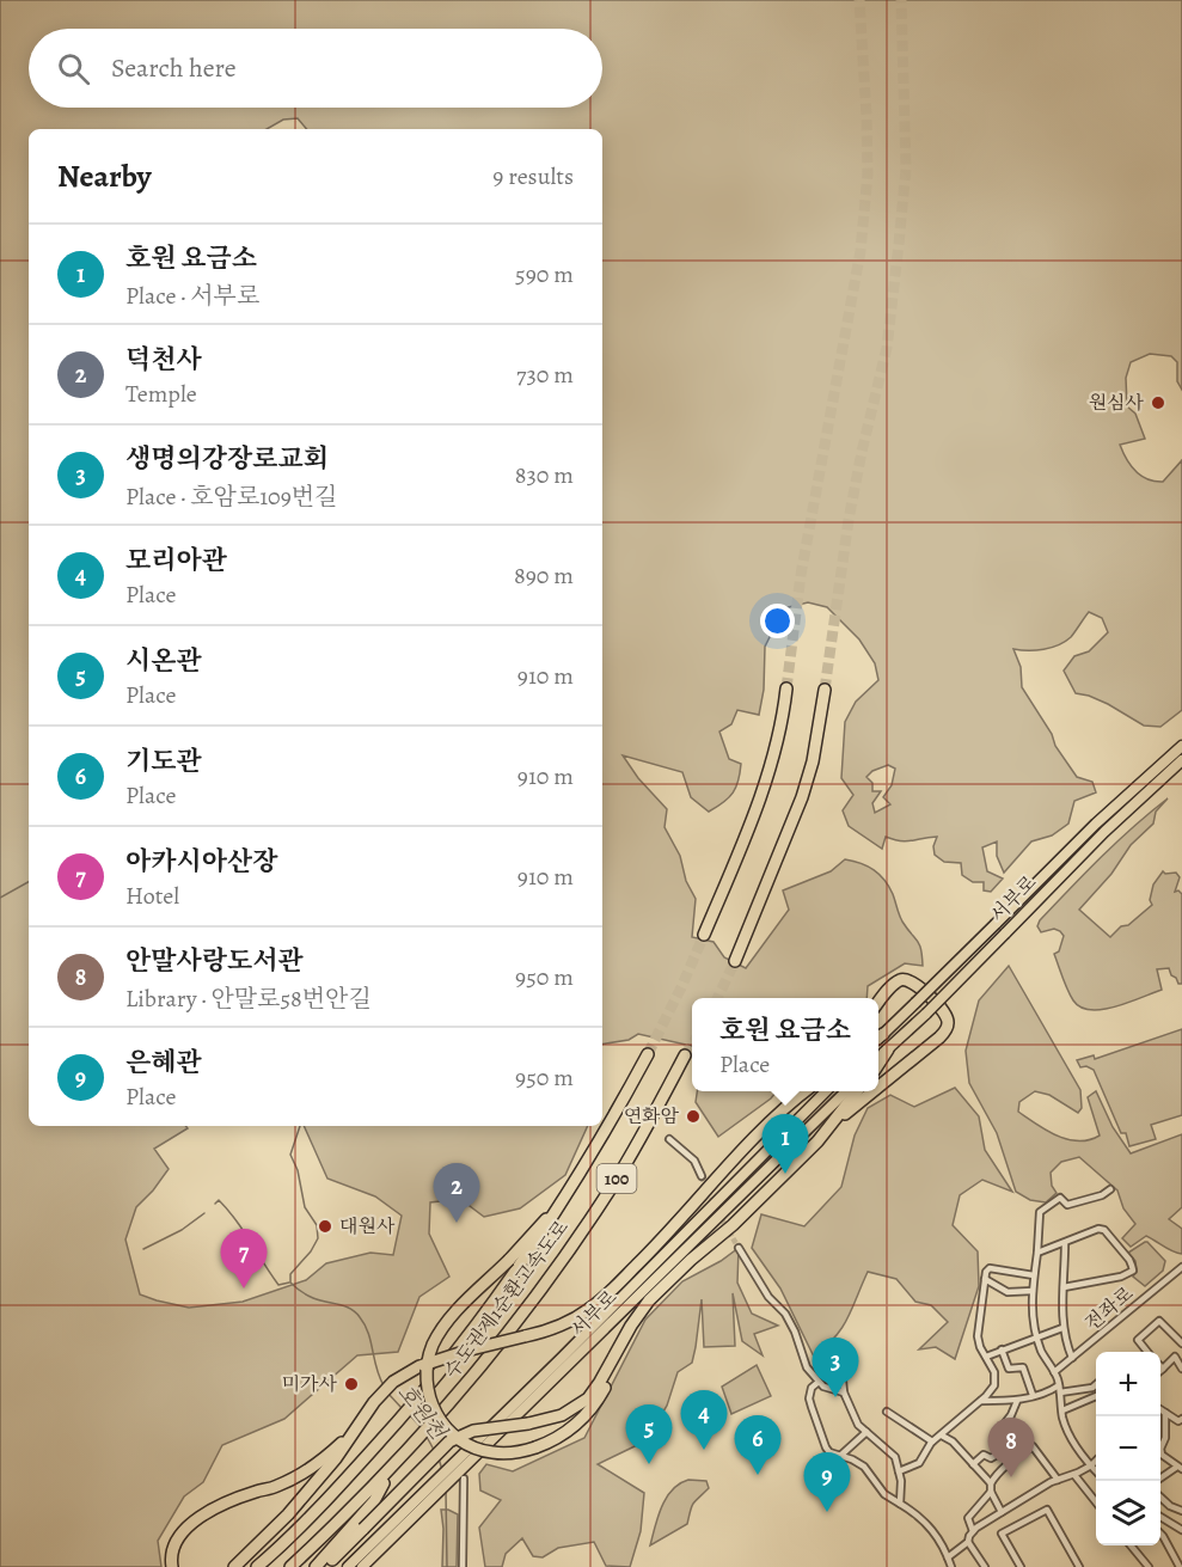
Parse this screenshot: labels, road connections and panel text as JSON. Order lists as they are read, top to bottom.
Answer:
{
  "streets": {
    "highway": ["서부로", "100", "수도권제1순환고속도로"],
    "street": ["전좌로"]
  },
  "water": ["호원천"],
  "places": [
    "원심사",
    "연화암",
    "대원사",
    "미가사"
  ],
  "page": {
    "search": "Search here",
    "heading": ["Nearby", "9 results"],
    "list": [
      {
        "mark": "1",
        "name": "호원 요금소",
        "note": "Place · 서부로",
        "value": "590 m"
      },
      {
        "mark": "2",
        "name": "덕천사",
        "note": "Temple",
        "value": "730 m"
      },
      {
        "mark": "3",
        "name": "생명의강장로교회",
        "note": "Place · 호암로109번길",
        "value": "830 m"
      },
      {
        "mark": "4",
        "name": "모리아관",
        "note": "Place",
        "value": "890 m"
      },
      {
        "mark": "5",
        "name": "시온관",
        "note": "Place",
        "value": "910 m"
      },
      {
        "mark": "6",
        "name": "기도관",
        "note": "Place",
        "value": "910 m"
      },
      {
        "mark": "7",
        "name": "아카시아산장",
        "note": "Hotel",
        "value": "910 m"
      },
      {
        "mark": "8",
        "name": "안말사랑도서관",
        "note": "Library · 안말로58번안길",
        "value": "950 m"
      },
      {
        "mark": "9",
        "name": "은혜관",
        "note": "Place",
        "value": "950 m"
      }
    ],
    "popup": ["호원 요금소", "Place"],
    "pins": [
      "1",
      "2",
      "7",
      "3",
      "4",
      "5",
      "6",
      "8",
      "9"
    ],
    "map_buttons": ["+", "−"]
  }
}
